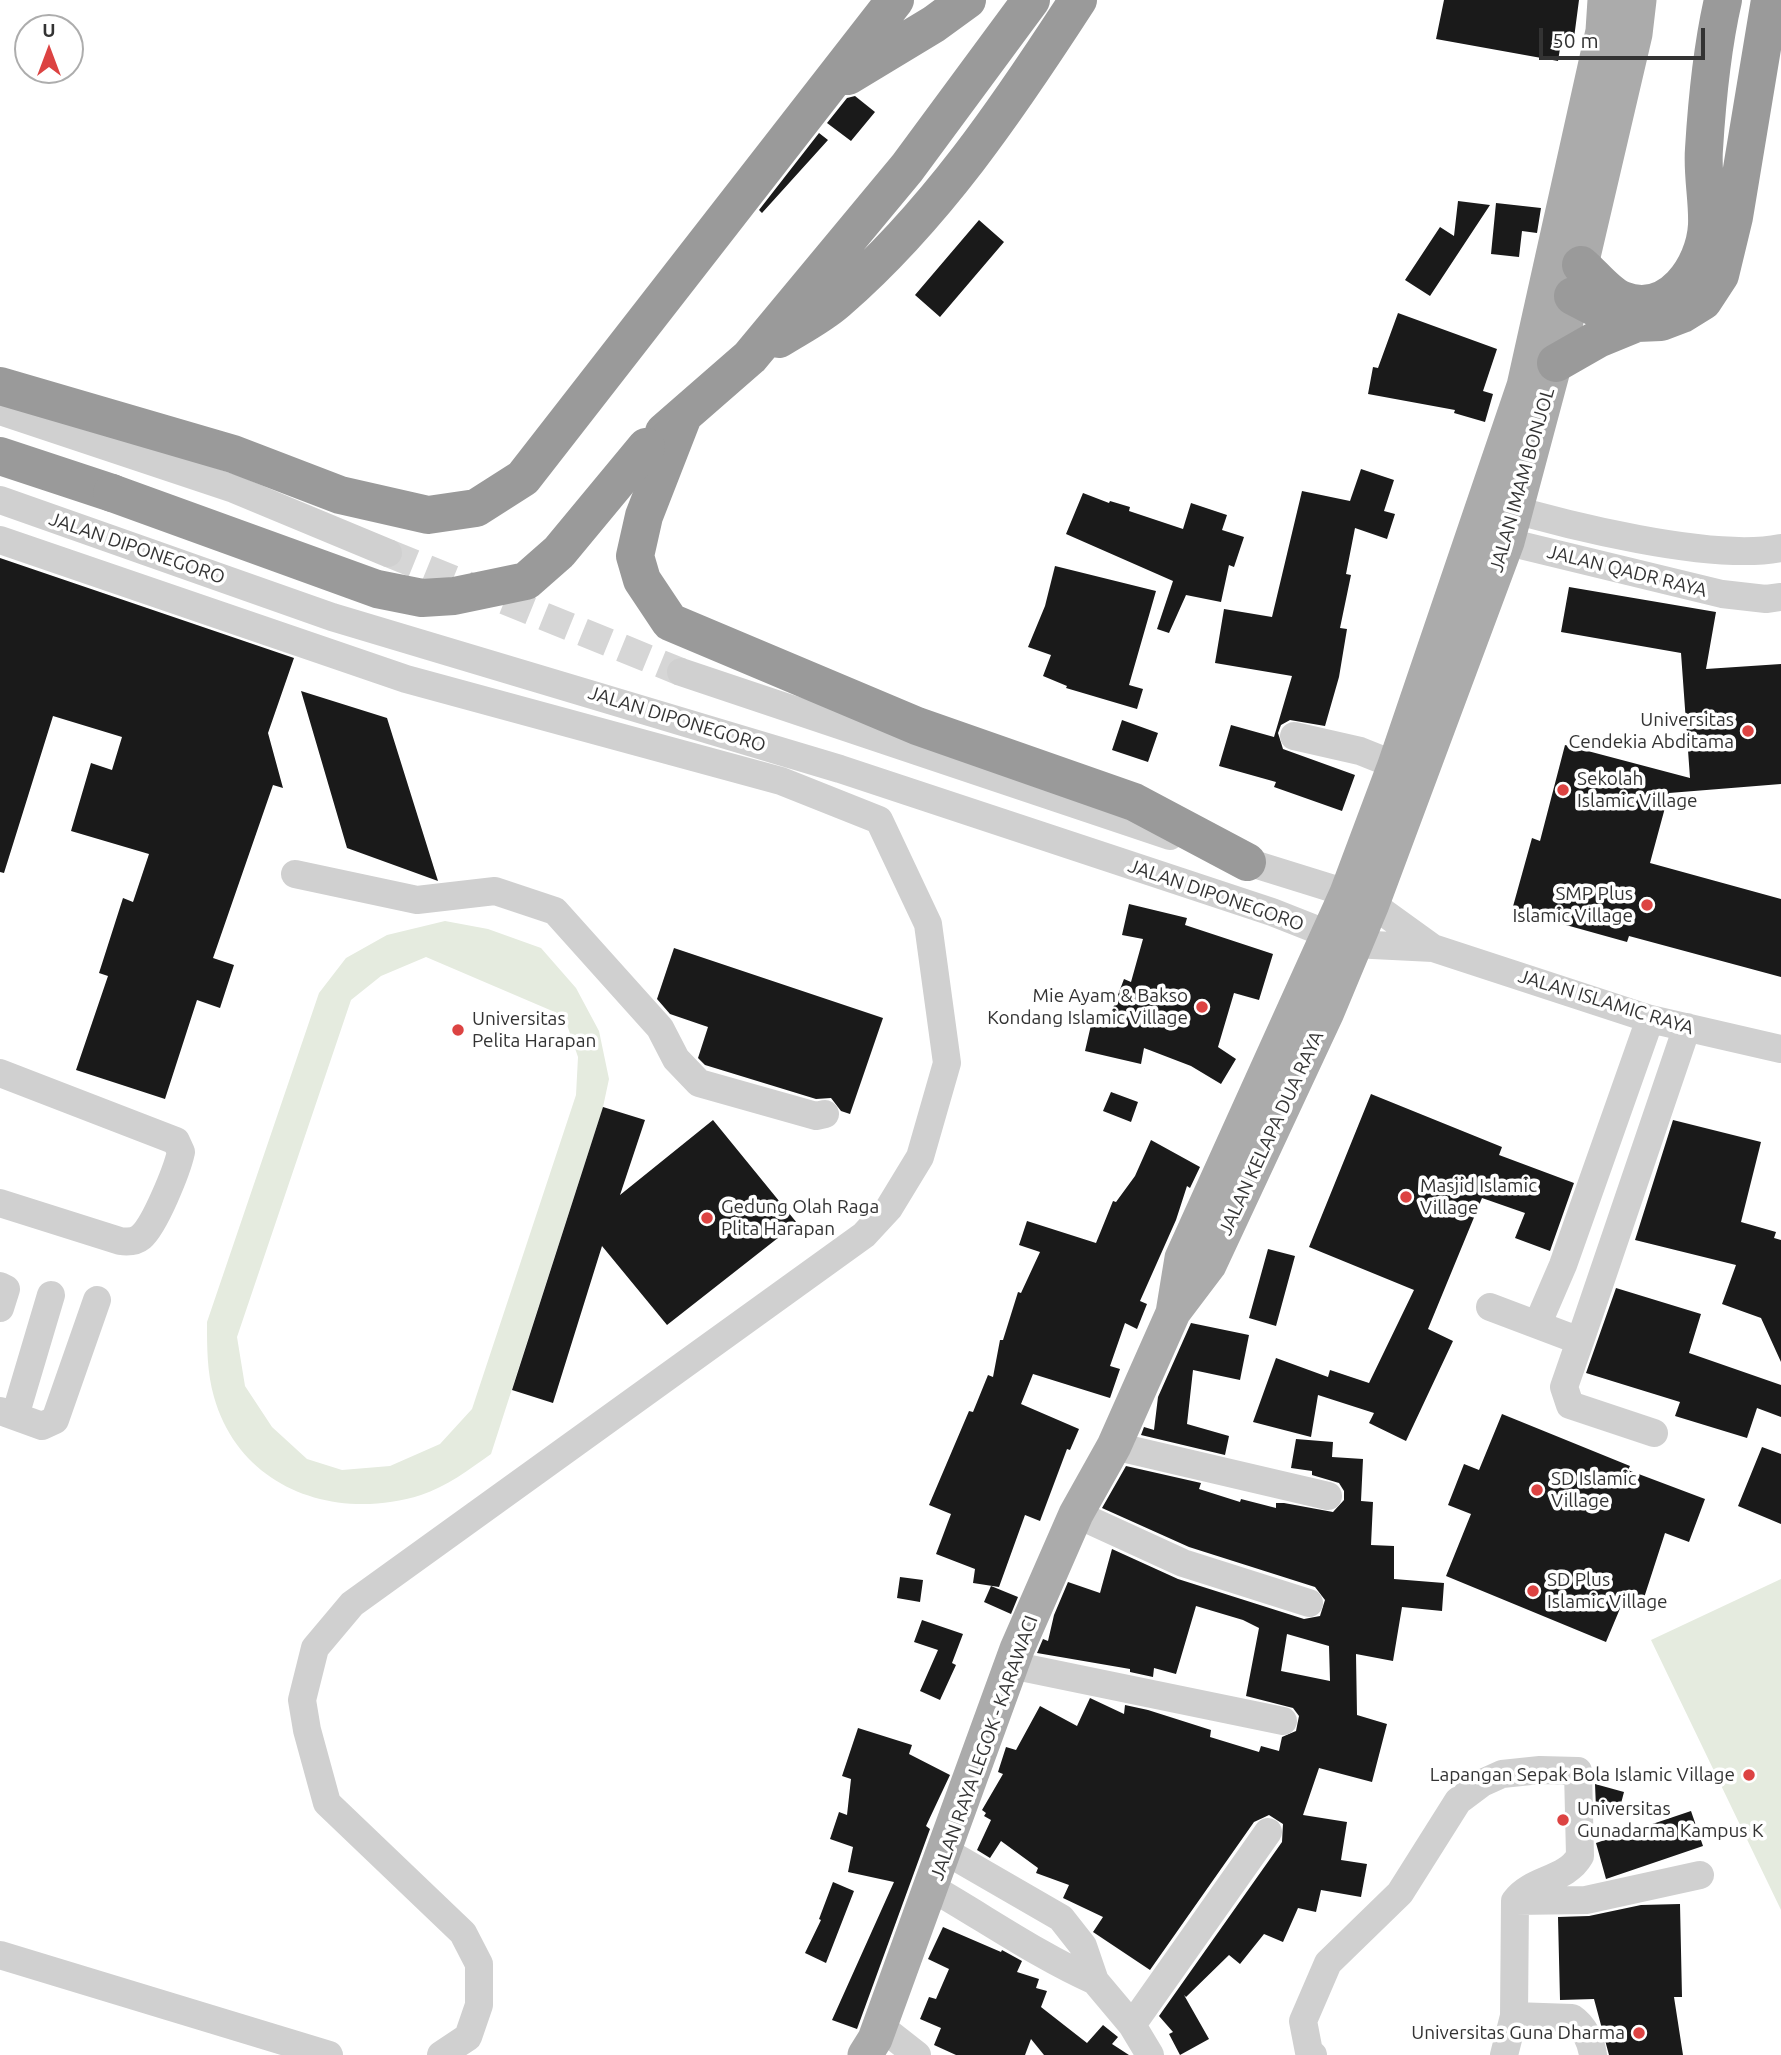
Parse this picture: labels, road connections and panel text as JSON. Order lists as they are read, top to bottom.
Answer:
{
  "streets": {
    "main road": ["JALAN IMAM BONJOL", "JALAN KELAPA DUA RAYA", "JALAN RAYA LEGOK - KARAWACI"],
    "street": ["JALAN DIPONEGORO", "JALAN QADR RAYA", "JALAN ISLAMIC RAYA"]
  },
  "crossings": [
    ["JALAN IMAM BONJOL", "JALAN DIPONEGORO"],
    ["JALAN IMAM BONJOL", "JALAN QADR RAYA"],
    ["JALAN IMAM BONJOL", "JALAN ISLAMIC RAYA"],
    ["JALAN IMAM BONJOL", "JALAN KELAPA DUA RAYA"],
    ["JALAN DIPONEGORO", "JALAN ISLAMIC RAYA"],
    ["JALAN DIPONEGORO", "JALAN KELAPA DUA RAYA"],
    ["JALAN ISLAMIC RAYA", "JALAN KELAPA DUA RAYA"],
    ["JALAN KELAPA DUA RAYA", "JALAN RAYA LEGOK - KARAWACI"]
  ],
  "places": [
    "Universitas Cendekia Abditama",
    "Sekolah Islamic Village",
    "SMP Plus Islamic Village",
    "Mie Ayam & Bakso Kondang Islamic Village",
    "Universitas Pelita Harapan",
    "Masjid Islamic Village",
    "Gedung Olah Raga Plita Harapan",
    "SD Islamic Village",
    "SD Plus Islamic Village",
    "Lapangan Sepak Bola Islamic Village",
    "Universitas Gunadarma Kampus K",
    "Universitas Guna Dharma"
  ],
  "scale_bar": "50 m",
  "north": "top"
}
